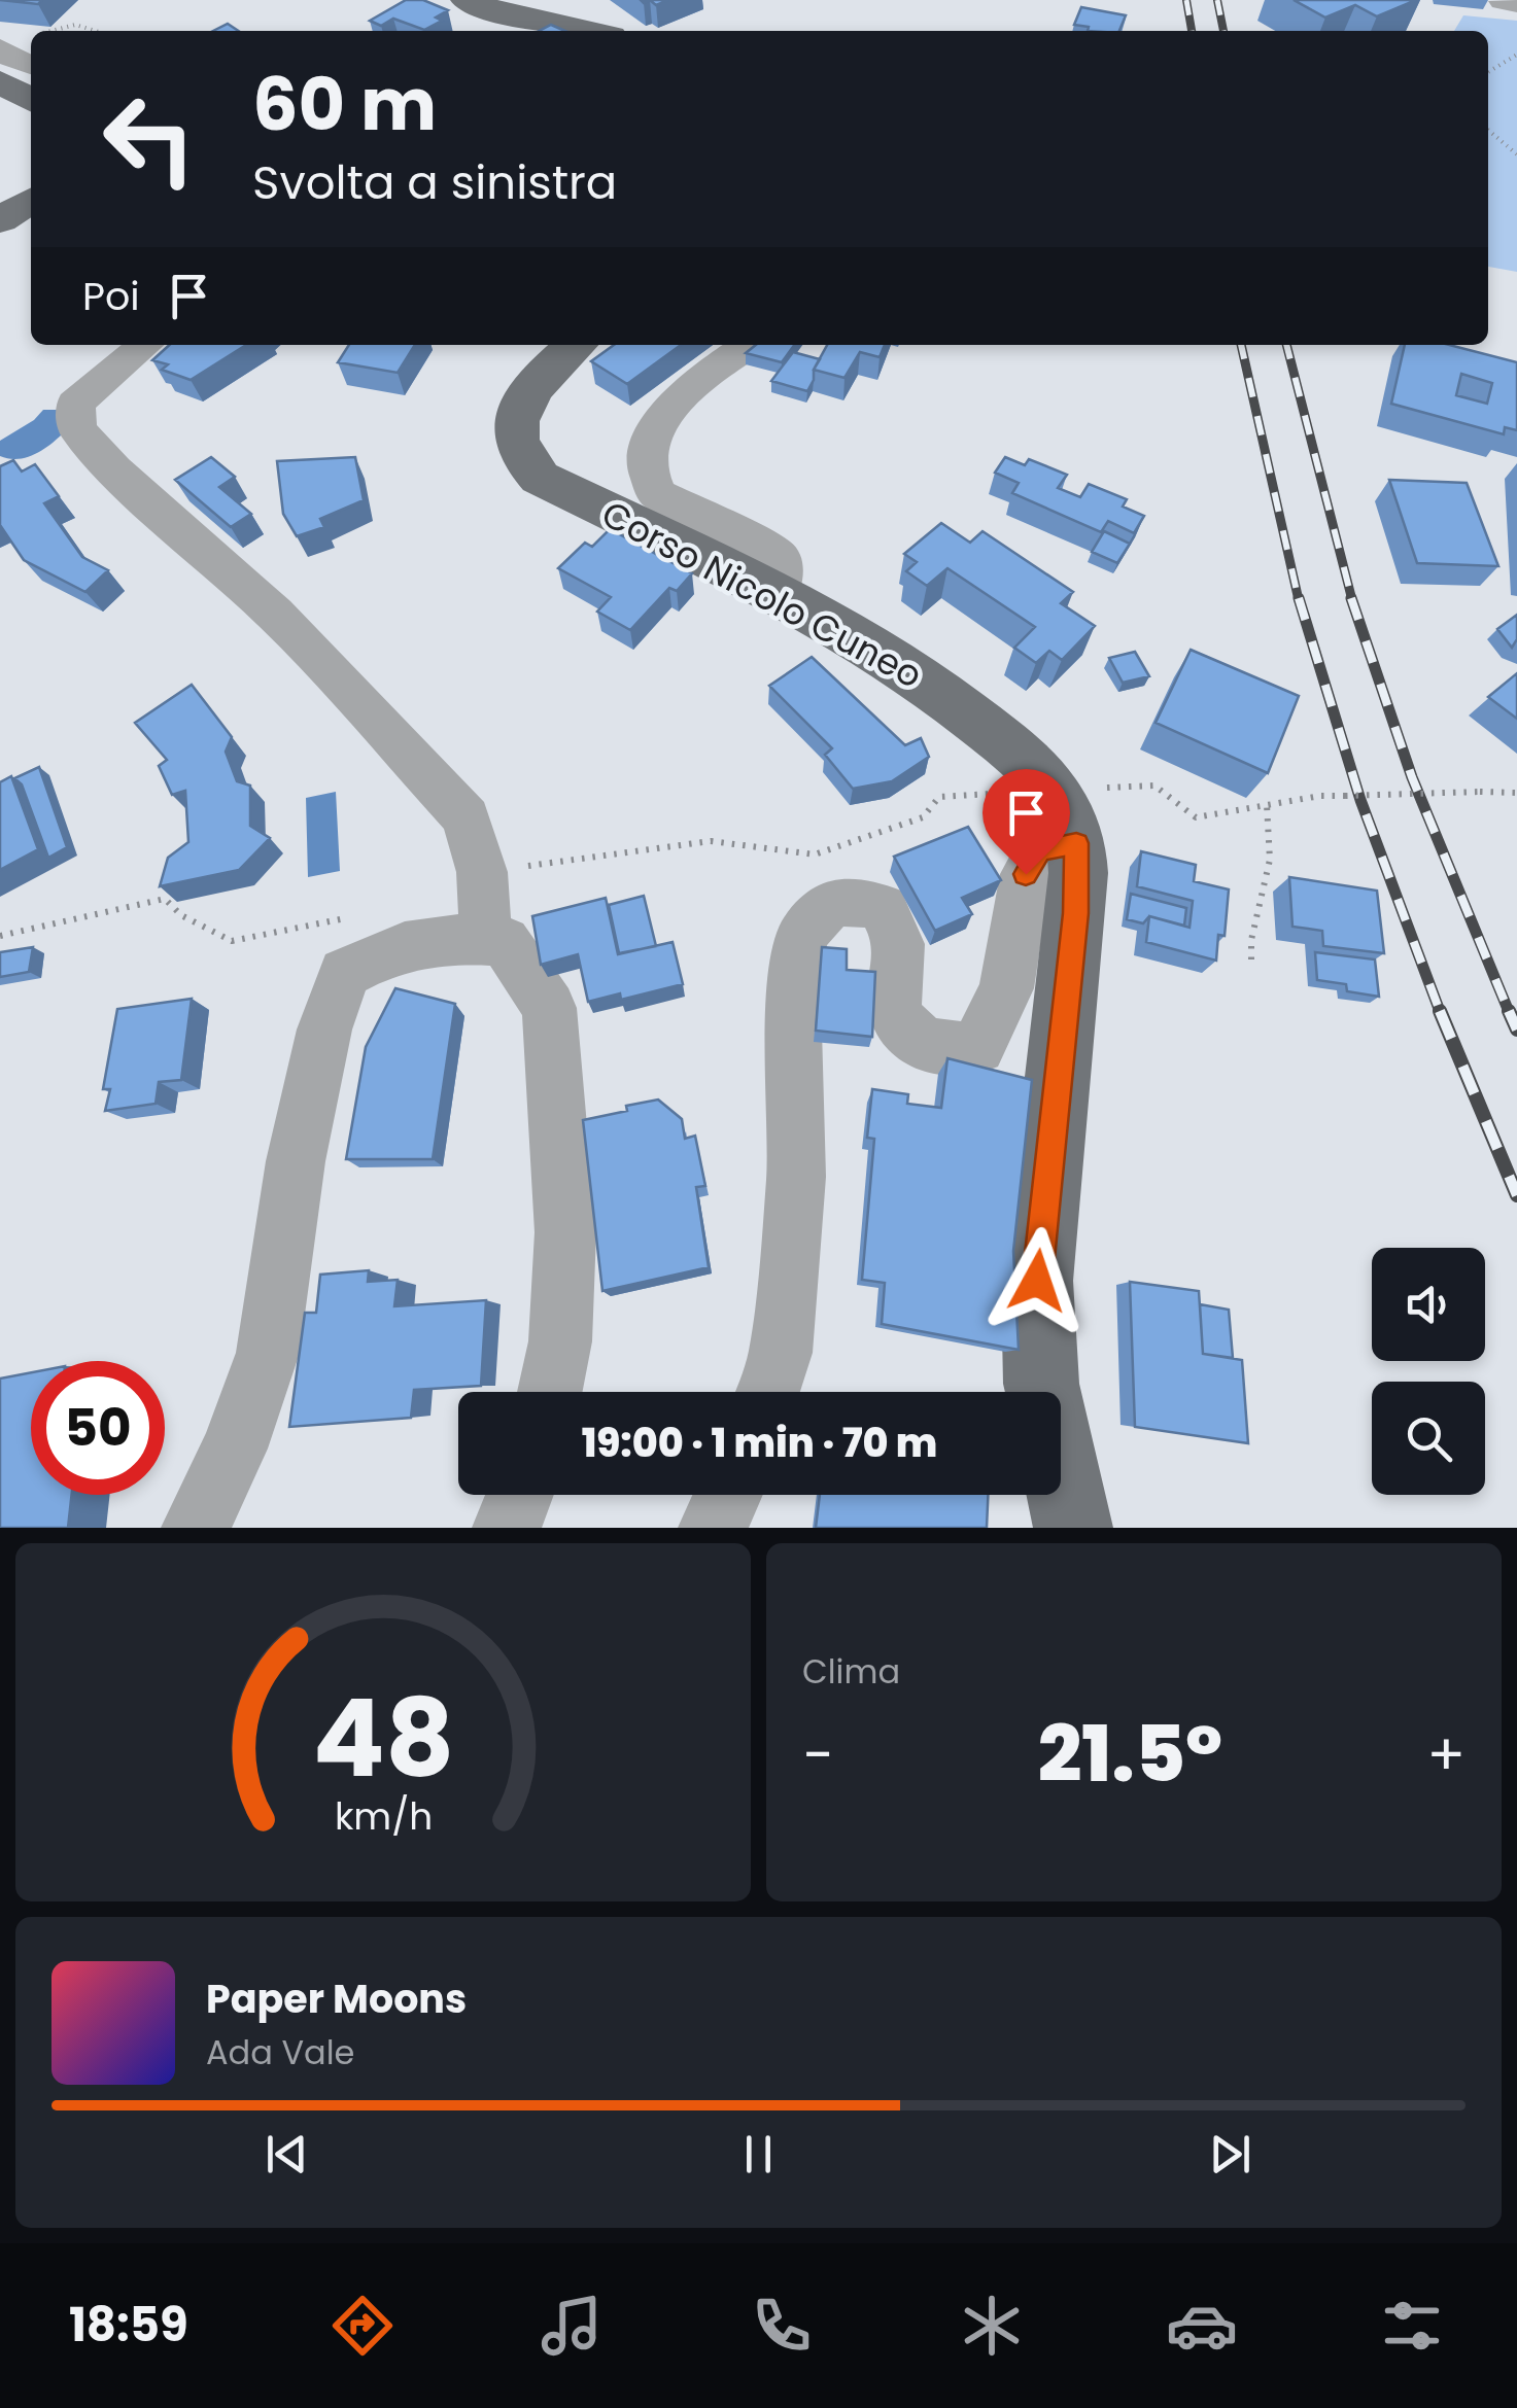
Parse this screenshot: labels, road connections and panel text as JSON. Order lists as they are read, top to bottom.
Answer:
{
  "streets": {
    "main road": ["Corso Nicolo Cuneo"]
  },
  "page": {
    "turn": ["60 m", "Svolta a sinistra"],
    "then": "Poi",
    "limit": "50",
    "trip": "19:00 · 1 min · 70 m",
    "tile": "Clima",
    "heat": ["−", "21.5°", "+"],
    "song": ["Paper Moons", "Ada Vale"],
    "tabs": "18:59",
    "gauge": ["48", "km/h"]
  }
}
